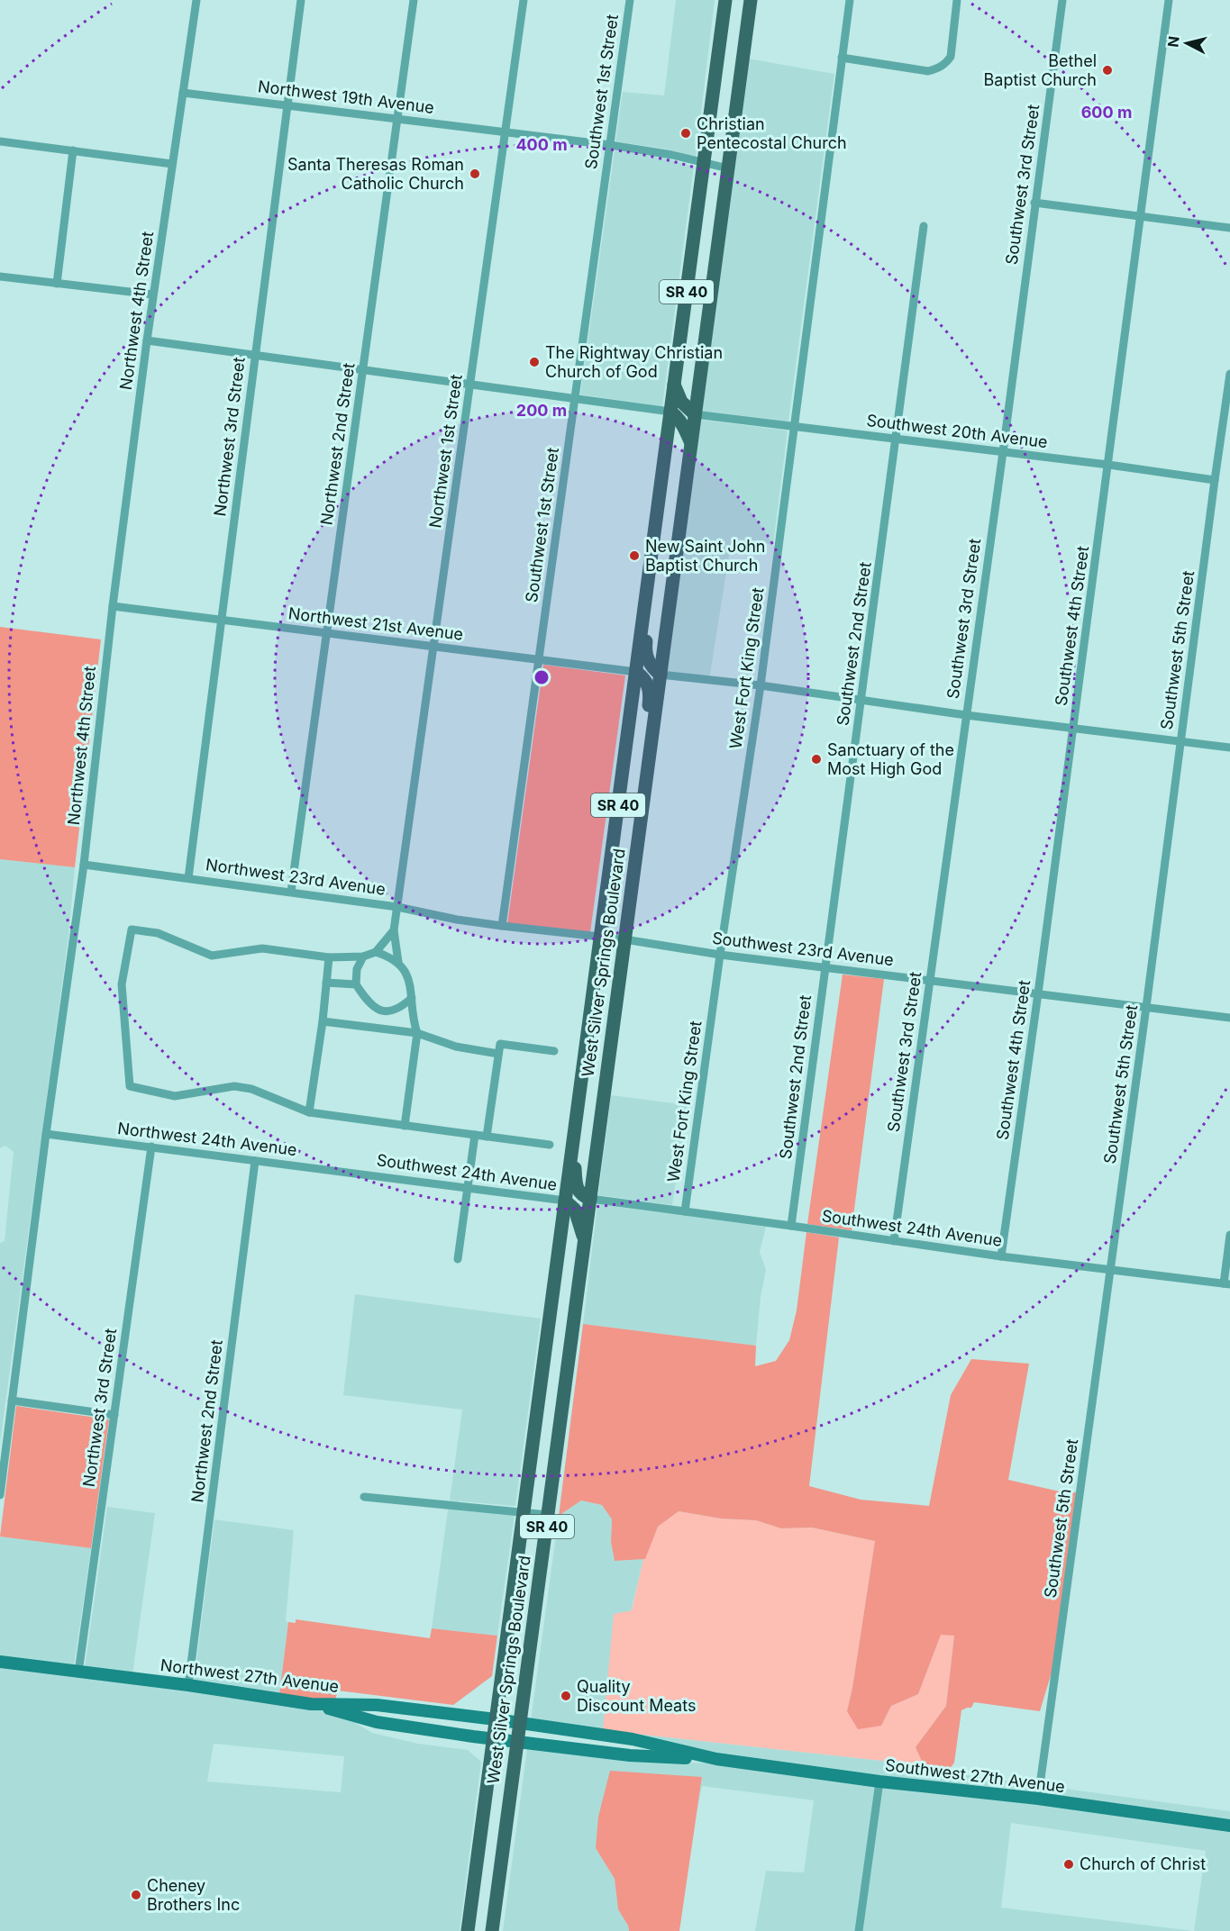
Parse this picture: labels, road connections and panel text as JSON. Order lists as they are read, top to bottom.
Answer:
{
  "streets": {
    "main road": [
      "SR 40",
      "West Silver Springs Boulevard",
      "Northwest 27th Avenue",
      "Southwest 27th Avenue"
    ],
    "street": [
      "Southwest 1st Street",
      "Northwest 19th Avenue",
      "Southwest 3rd Street",
      "Northwest 4th Street",
      "Southwest 20th Avenue",
      "Northwest 3rd Street",
      "Northwest 2nd Street",
      "Northwest 1st Street",
      "Northwest 21st Avenue",
      "Southwest 4th Street",
      "Southwest 2nd Street",
      "Southwest 5th Street",
      "West Fort King Street",
      "Northwest 23rd Avenue",
      "Southwest 23rd Avenue",
      "Northwest 24th Avenue",
      "Southwest 24th Avenue"
    ]
  },
  "crossings": [
    ["Southwest 1st Street", "Northwest 19th Avenue"],
    ["Southwest 1st Street", "Northwest 21st Avenue"],
    ["Southwest 1st Street", "Northwest 23rd Avenue"],
    ["Southwest 1st Street", "Southwest 23rd Avenue"],
    ["Northwest 19th Avenue", "Northwest 4th Street"],
    ["Northwest 19th Avenue", "Northwest 3rd Street"],
    ["Northwest 19th Avenue", "Northwest 2nd Street"],
    ["Northwest 19th Avenue", "Northwest 1st Street"],
    ["Northwest 19th Avenue", "West Silver Springs Boulevard"],
    ["Southwest 3rd Street", "Southwest 20th Avenue"],
    ["Southwest 3rd Street", "Southwest 23rd Avenue"],
    ["Southwest 3rd Street", "Southwest 24th Avenue"],
    ["Northwest 4th Street", "Northwest 21st Avenue"],
    ["Northwest 4th Street", "Northwest 23rd Avenue"],
    ["Northwest 4th Street", "Northwest 24th Avenue"],
    ["Southwest 20th Avenue", "Southwest 4th Street"],
    ["Southwest 20th Avenue", "Southwest 2nd Street"],
    ["Southwest 20th Avenue", "Southwest 5th Street"],
    ["Southwest 20th Avenue", "West Fort King Street"],
    ["Southwest 20th Avenue", "West Silver Springs Boulevard"],
    ["Northwest 3rd Street", "Northwest 21st Avenue"],
    ["Northwest 3rd Street", "Northwest 23rd Avenue"],
    ["Northwest 3rd Street", "Northwest 24th Avenue"],
    ["Northwest 3rd Street", "Northwest 27th Avenue"],
    ["Northwest 2nd Street", "Northwest 21st Avenue"],
    ["Northwest 2nd Street", "Northwest 23rd Avenue"],
    ["Northwest 2nd Street", "Northwest 24th Avenue"],
    ["Northwest 2nd Street", "Northwest 27th Avenue"],
    ["Northwest 1st Street", "Northwest 21st Avenue"],
    ["Northwest 1st Street", "Northwest 23rd Avenue"],
    ["Northwest 21st Avenue", "West Silver Springs Boulevard"],
    ["Southwest 4th Street", "Southwest 23rd Avenue"],
    ["Southwest 4th Street", "Southwest 24th Avenue"],
    ["Southwest 2nd Street", "Southwest 23rd Avenue"],
    ["Southwest 2nd Street", "Southwest 24th Avenue"],
    ["Southwest 5th Street", "Southwest 23rd Avenue"],
    ["Southwest 5th Street", "Southwest 24th Avenue"],
    ["Southwest 5th Street", "Southwest 27th Avenue"],
    ["West Fort King Street", "Southwest 23rd Avenue"],
    ["West Fort King Street", "Southwest 24th Avenue"],
    ["Northwest 23rd Avenue", "Southwest 23rd Avenue"],
    ["Southwest 23rd Avenue", "West Silver Springs Boulevard"],
    ["West Silver Springs Boulevard", "Southwest 24th Avenue"],
    ["West Silver Springs Boulevard", "Northwest 27th Avenue"],
    ["West Silver Springs Boulevard", "Southwest 27th Avenue"],
    ["Northwest 24th Avenue", "Southwest 24th Avenue"],
    ["Northwest 27th Avenue", "Southwest 27th Avenue"]
  ],
  "places": [
    "Bethel Baptist Church",
    "Christian Pentecostal Church",
    "Santa Theresas Roman Catholic Church",
    "The Rightway Christian Church of God",
    "New Saint John Baptist Church",
    "Sanctuary of the Most High God",
    "Quality Discount Meats",
    "Church of Christ",
    "Cheney Brothers Inc"
  ],
  "north": "left",
  "rings": ["600 m", "400 m", "200 m"]
}
